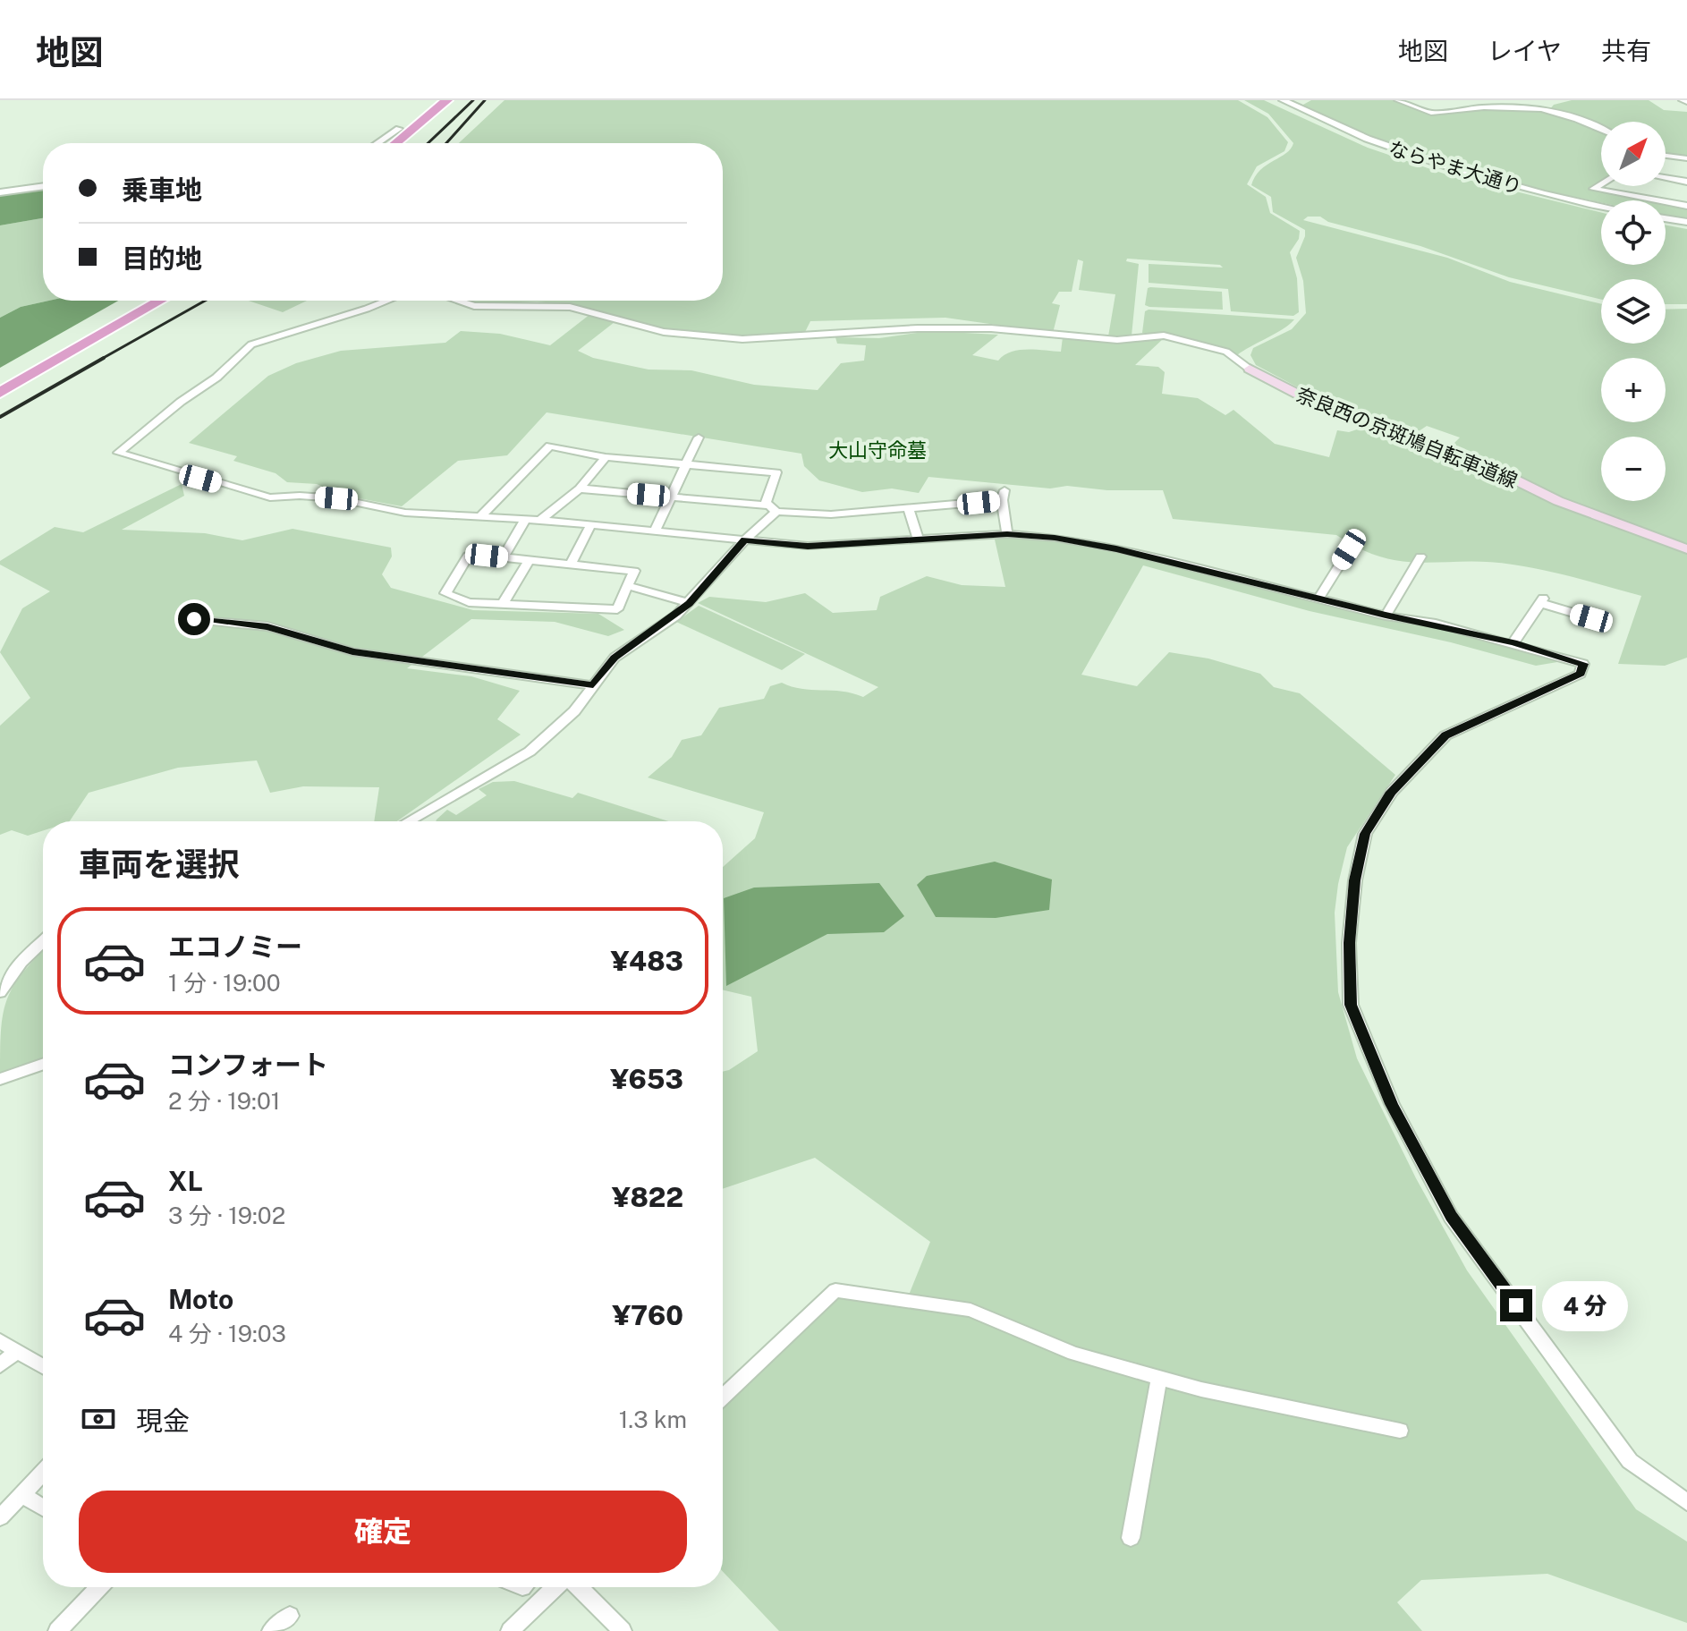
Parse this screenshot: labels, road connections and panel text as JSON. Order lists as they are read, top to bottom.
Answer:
{
  "streets": {
    "main road": ["奈良西の京斑鳩自転車道線"],
    "street": ["ならやま大通り"]
  },
  "parks": ["大山守命墓"],
  "north": "top right",
  "page": {
    "header": "地図",
    "nav": ["地図", "レイヤ", "共有"],
    "map_buttons": ["+", "−"],
    "banner": ["乗車地", "目的地"],
    "heading": "車両を選択",
    "list": [
      {
        "name": "エコノミー",
        "note": "1 分 · 19:00",
        "value": "¥483"
      },
      {
        "name": "コンフォート",
        "note": "2 分 · 19:01",
        "value": "¥653"
      },
      {
        "name": "XL",
        "note": "3 分 · 19:02",
        "value": "¥822"
      },
      {
        "name": "Moto",
        "note": "4 分 · 19:03",
        "value": "¥760"
      }
    ],
    "bubble": "4 分",
    "pay": ["現金", "1.3 km"],
    "buttons": "確定"
  }
}
